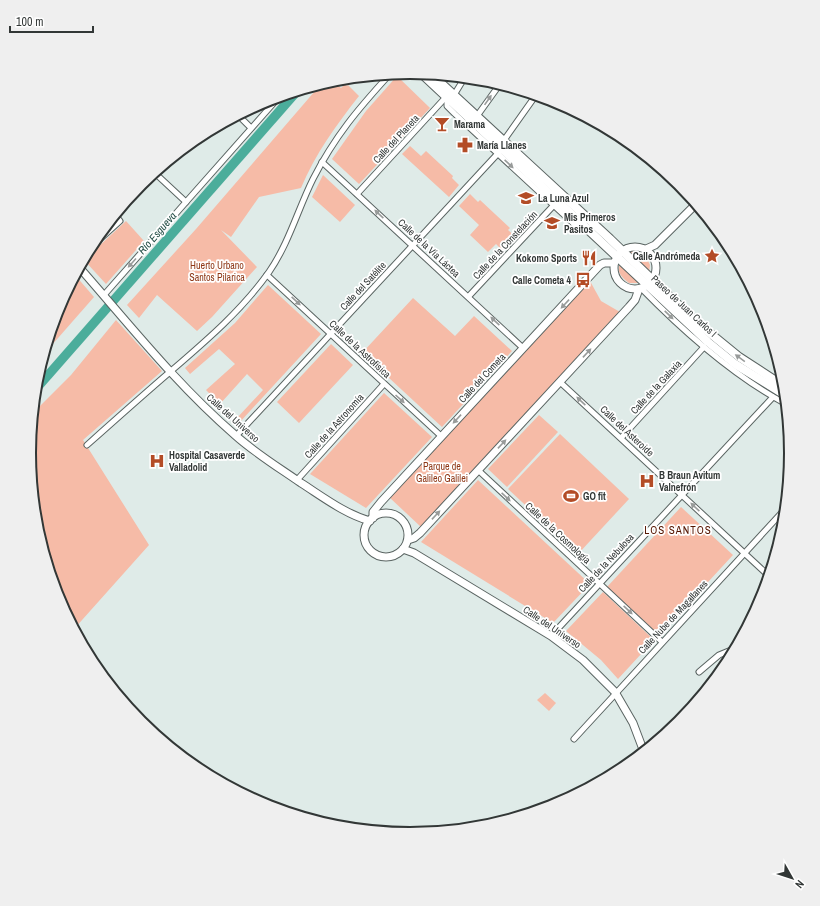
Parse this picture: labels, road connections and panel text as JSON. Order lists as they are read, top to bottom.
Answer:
{
  "streets": {
    "main road": ["Paseo de Juan Carlos I"],
    "street": [
      "Calle del Planeta",
      "Calle de la Constelación",
      "Calle de la Vía Láctea",
      "Calle del Satélite",
      "Calle de la Astrofísica",
      "Calle del Cometa",
      "Calle de la Galaxia",
      "Calle del Universo",
      "Calle de la Astronomía",
      "Calle del Asteroide",
      "Calle de la Cosmología",
      "Calle de la Nebulosa",
      "Calle Nube de Magallanes"
    ]
  },
  "crossings": [
    ["Calle del Planeta", "Calle de la Vía Láctea"],
    ["Calle del Planeta", "Paseo de Juan Carlos I"],
    ["Calle de la Constelación", "Calle de la Vía Láctea"],
    ["Calle de la Vía Láctea", "Calle del Satélite"],
    ["Calle de la Vía Láctea", "Calle del Cometa"],
    ["Calle del Satélite", "Paseo de Juan Carlos I"],
    ["Calle del Satélite", "Calle de la Astrofísica"],
    ["Calle del Satélite", "Calle del Universo"],
    ["Paseo de Juan Carlos I", "Calle del Cometa"],
    ["Paseo de Juan Carlos I", "Calle de la Galaxia"],
    ["Paseo de Juan Carlos I", "Calle de la Nebulosa"],
    ["Calle de la Astrofísica", "Calle del Cometa"],
    ["Calle de la Astrofísica", "Calle de la Astronomía"],
    ["Calle del Cometa", "Calle del Universo"],
    ["Calle de la Galaxia", "Calle del Asteroide"],
    ["Calle del Universo", "Calle de la Astronomía"],
    ["Calle del Universo", "Calle de la Nebulosa"],
    ["Calle del Universo", "Calle Nube de Magallanes"],
    ["Calle del Asteroide", "Calle de la Nebulosa"],
    ["Calle del Asteroide", "Calle Nube de Magallanes"],
    ["Calle de la Cosmología", "Calle de la Nebulosa"],
    ["Calle de la Cosmología", "Calle Nube de Magallanes"]
  ],
  "one_way": [
    "Calle de la Vía Láctea",
    "Calle de la Astrofísica",
    "Calle del Asteroide",
    "Calle de la Cosmología"
  ],
  "districts": ["LOS SANTOS"],
  "water": ["Río Esgueva"],
  "parks": ["Huerto Urbano Santos Pilarica", "Parque de Galileo Galilei"],
  "places": {
    "bar": ["Marama"],
    "pharmacy": ["María Llanes"],
    "school or university": ["La Luna Azul", "Mis Primeros Pasitos"],
    "place": ["Calle Andrómeda"],
    "restaurant": ["Kokomo Sports"],
    "bus stop": ["Calle Cometa 4"],
    "hospital": ["Hospital Casaverde Valladolid", "B Braun Avitum Valnefrón"],
    "sports": ["GO fit"]
  },
  "scale_bar": "100 m",
  "north": "bottom right"
}
